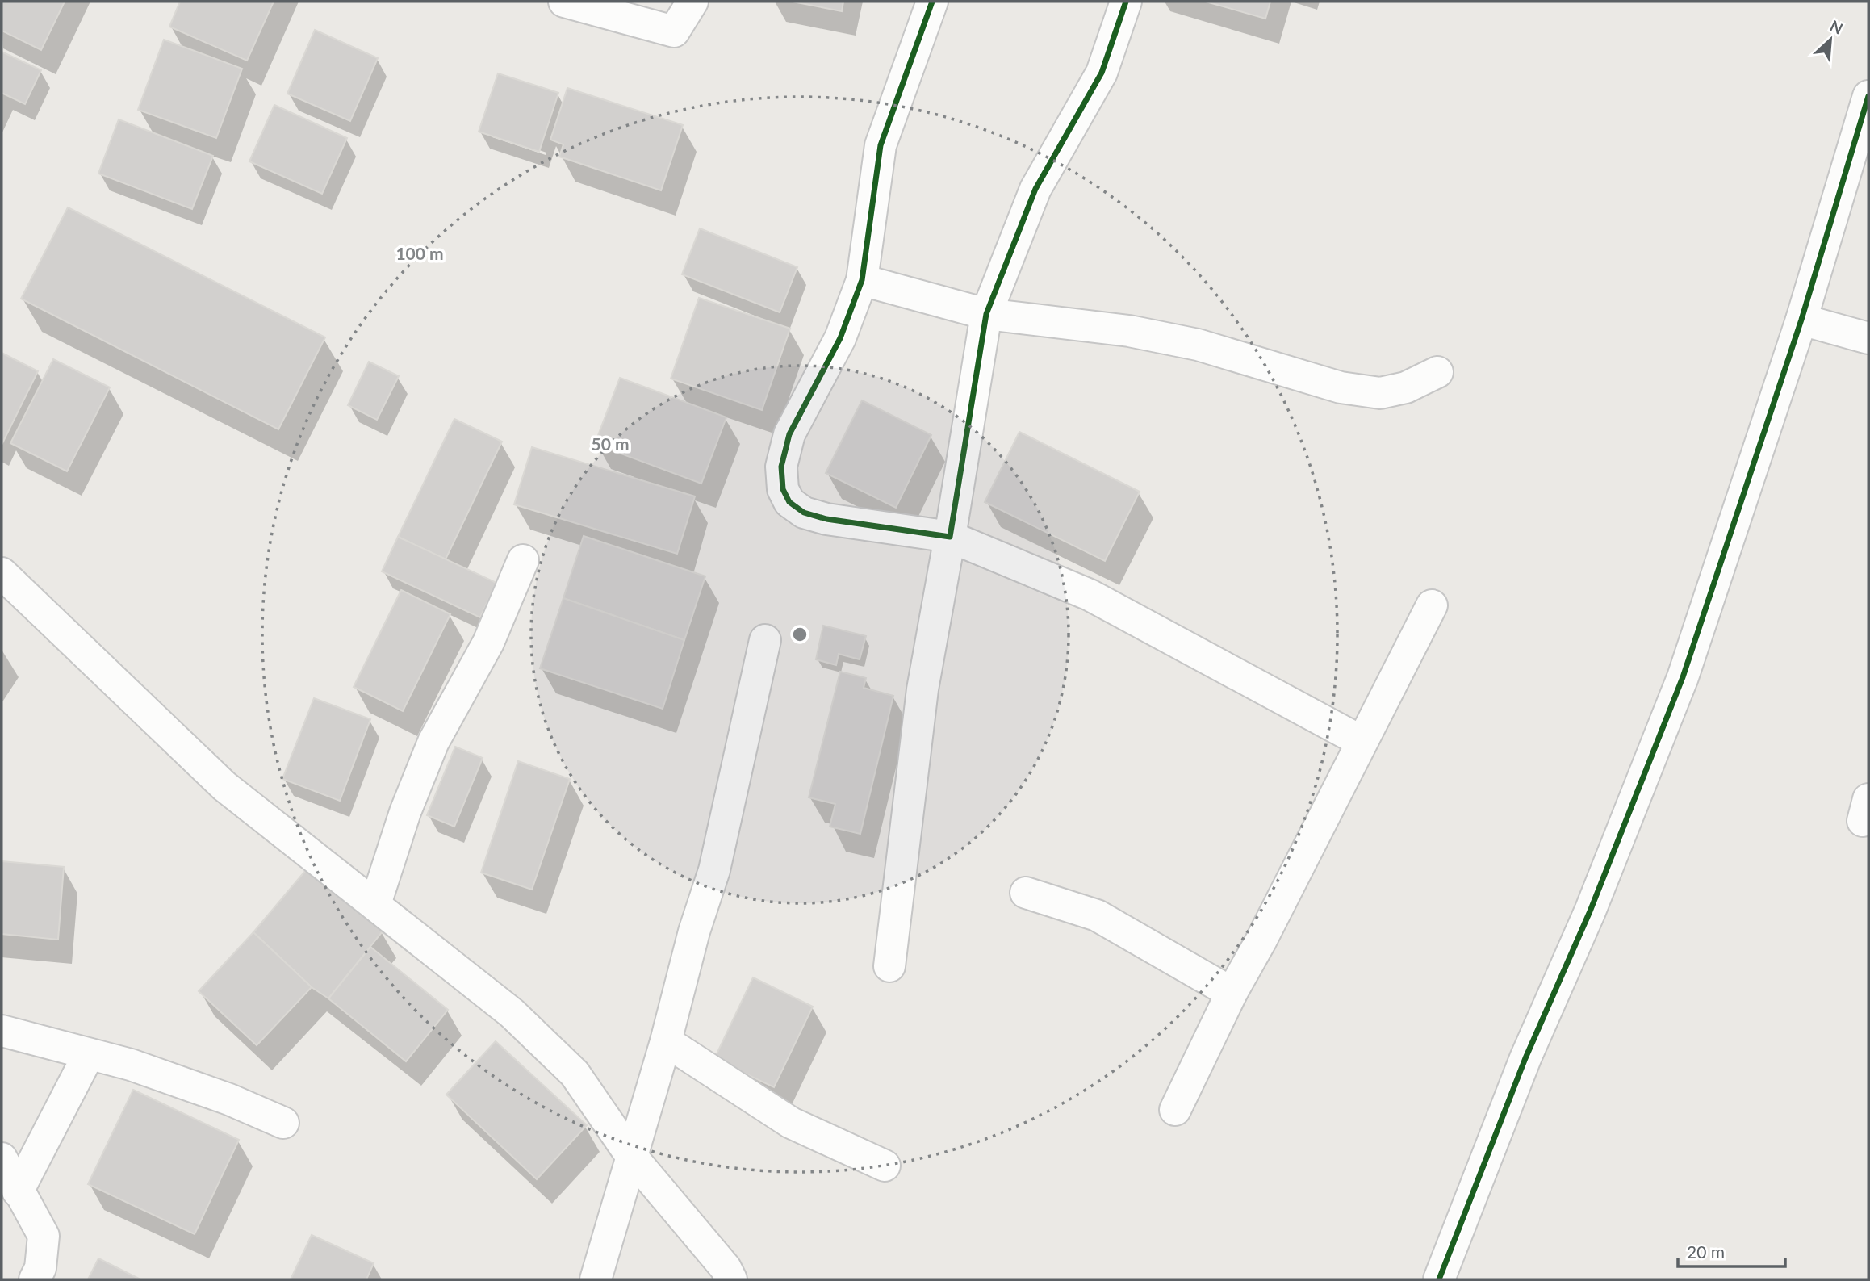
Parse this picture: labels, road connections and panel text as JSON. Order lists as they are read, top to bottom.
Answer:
{
  "scale_bar": "20 m",
  "north": "top right",
  "rings": ["100 m", "50 m"]
}
